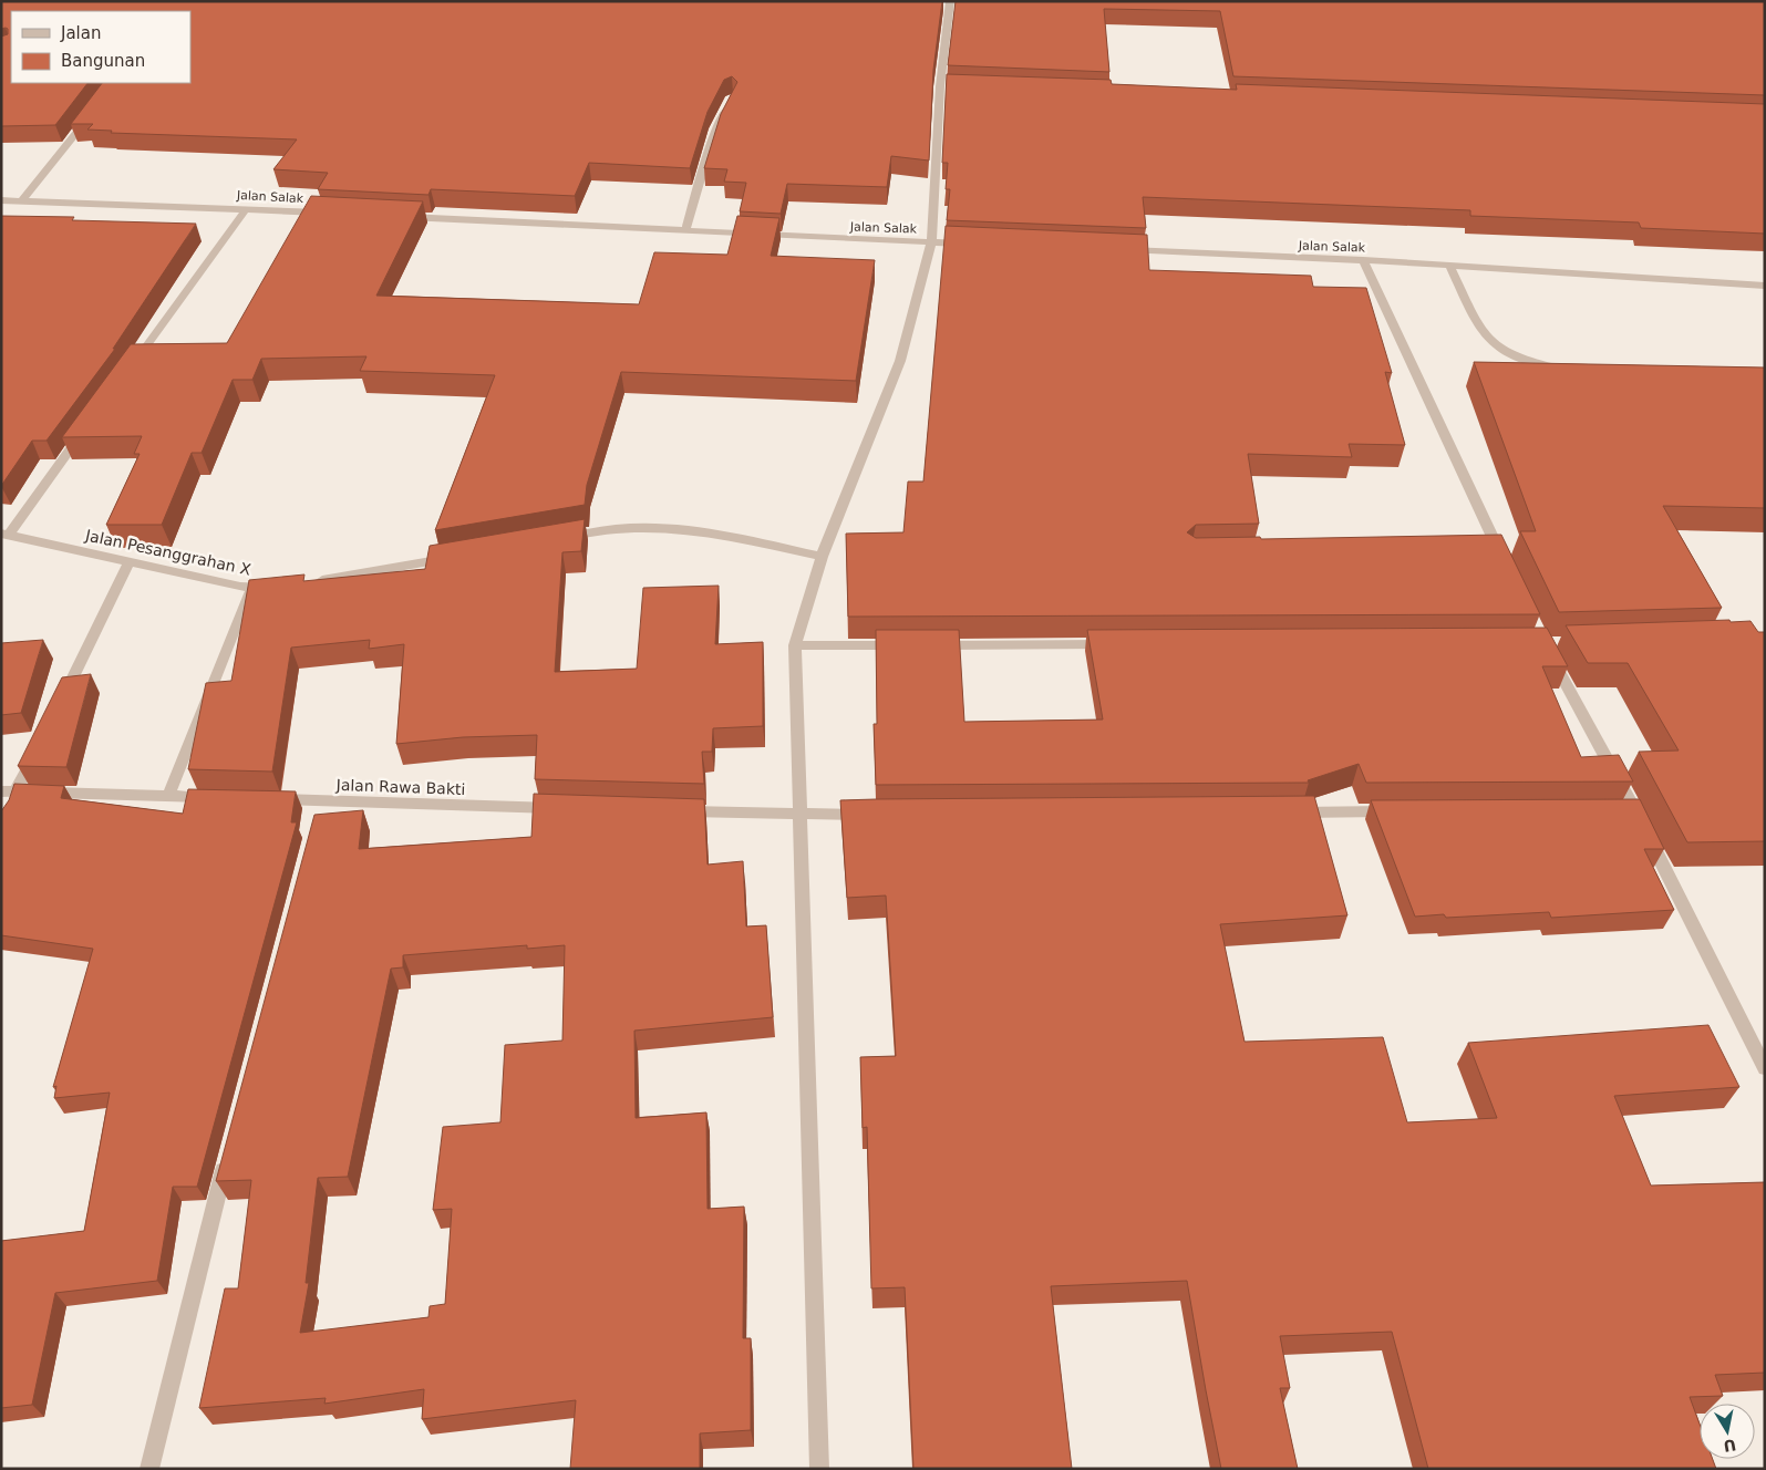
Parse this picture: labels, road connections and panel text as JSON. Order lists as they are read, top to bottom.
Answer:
{
  "streets": {
    "street": ["Jalan Salak", "Jalan Pesanggrahan X", "Jalan Rawa Bakti"]
  },
  "legend": ["Jalan", "Bangunan"],
  "north": "bottom"
}
